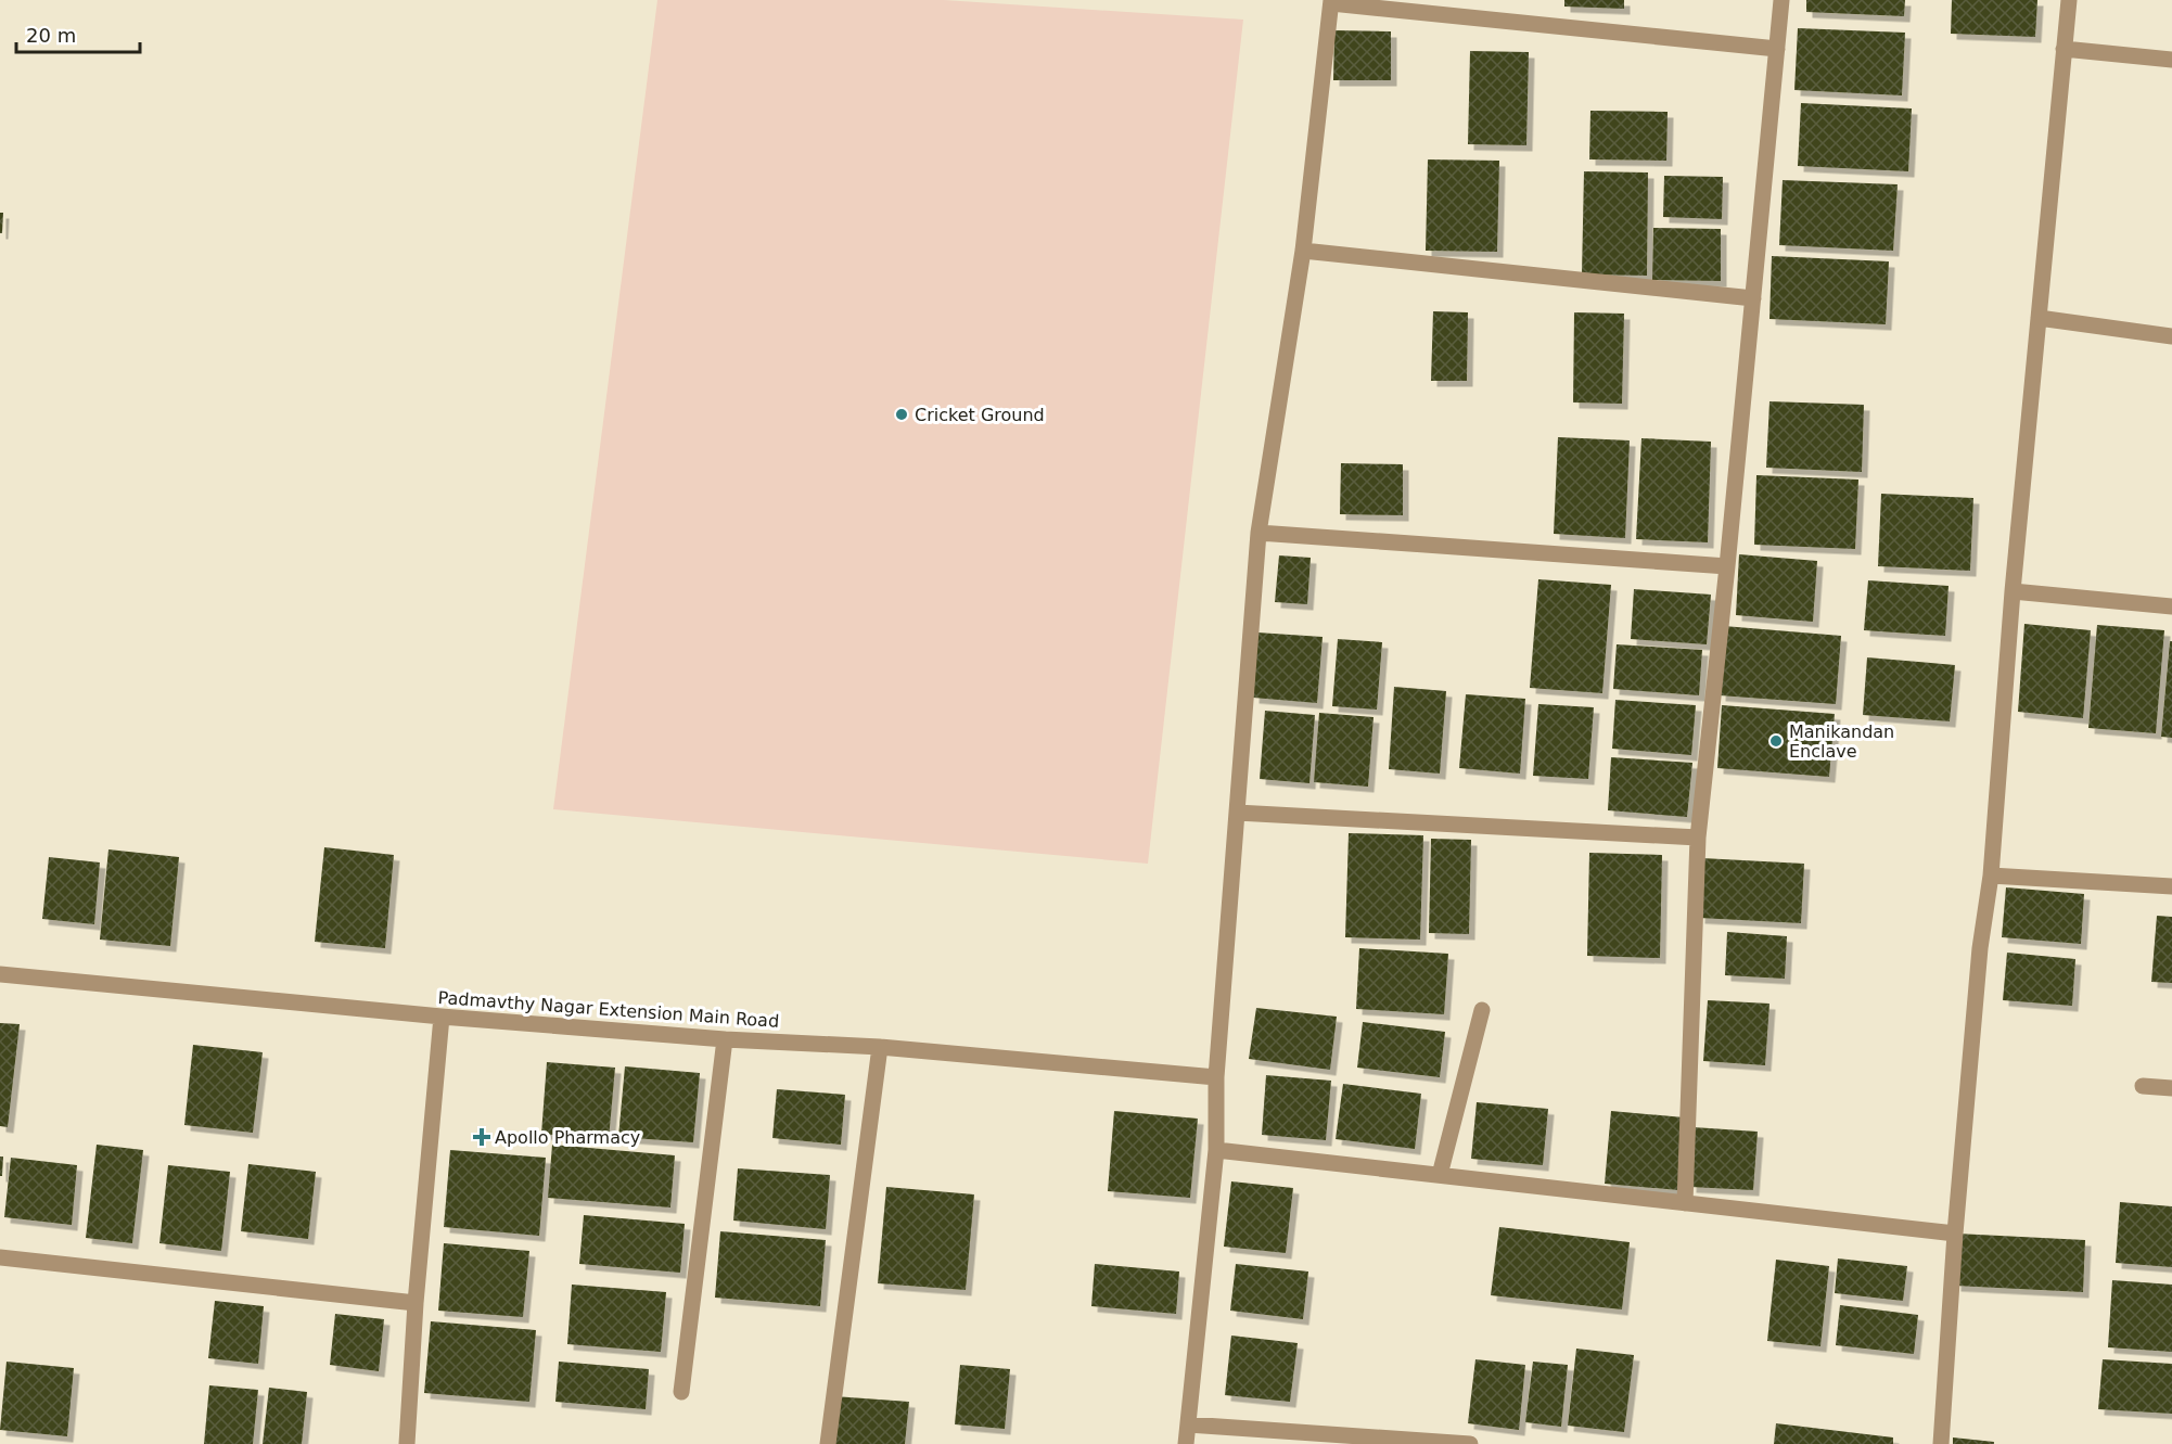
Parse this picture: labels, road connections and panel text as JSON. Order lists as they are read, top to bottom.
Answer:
{
  "streets": {
    "street": ["Padmavthy Nagar Extension Main Road"]
  },
  "places": {
    "other": ["Cricket Ground", "Manikandan Enclave"],
    "health": ["Apollo Pharmacy"]
  },
  "scale_bar": "20 m"
}
